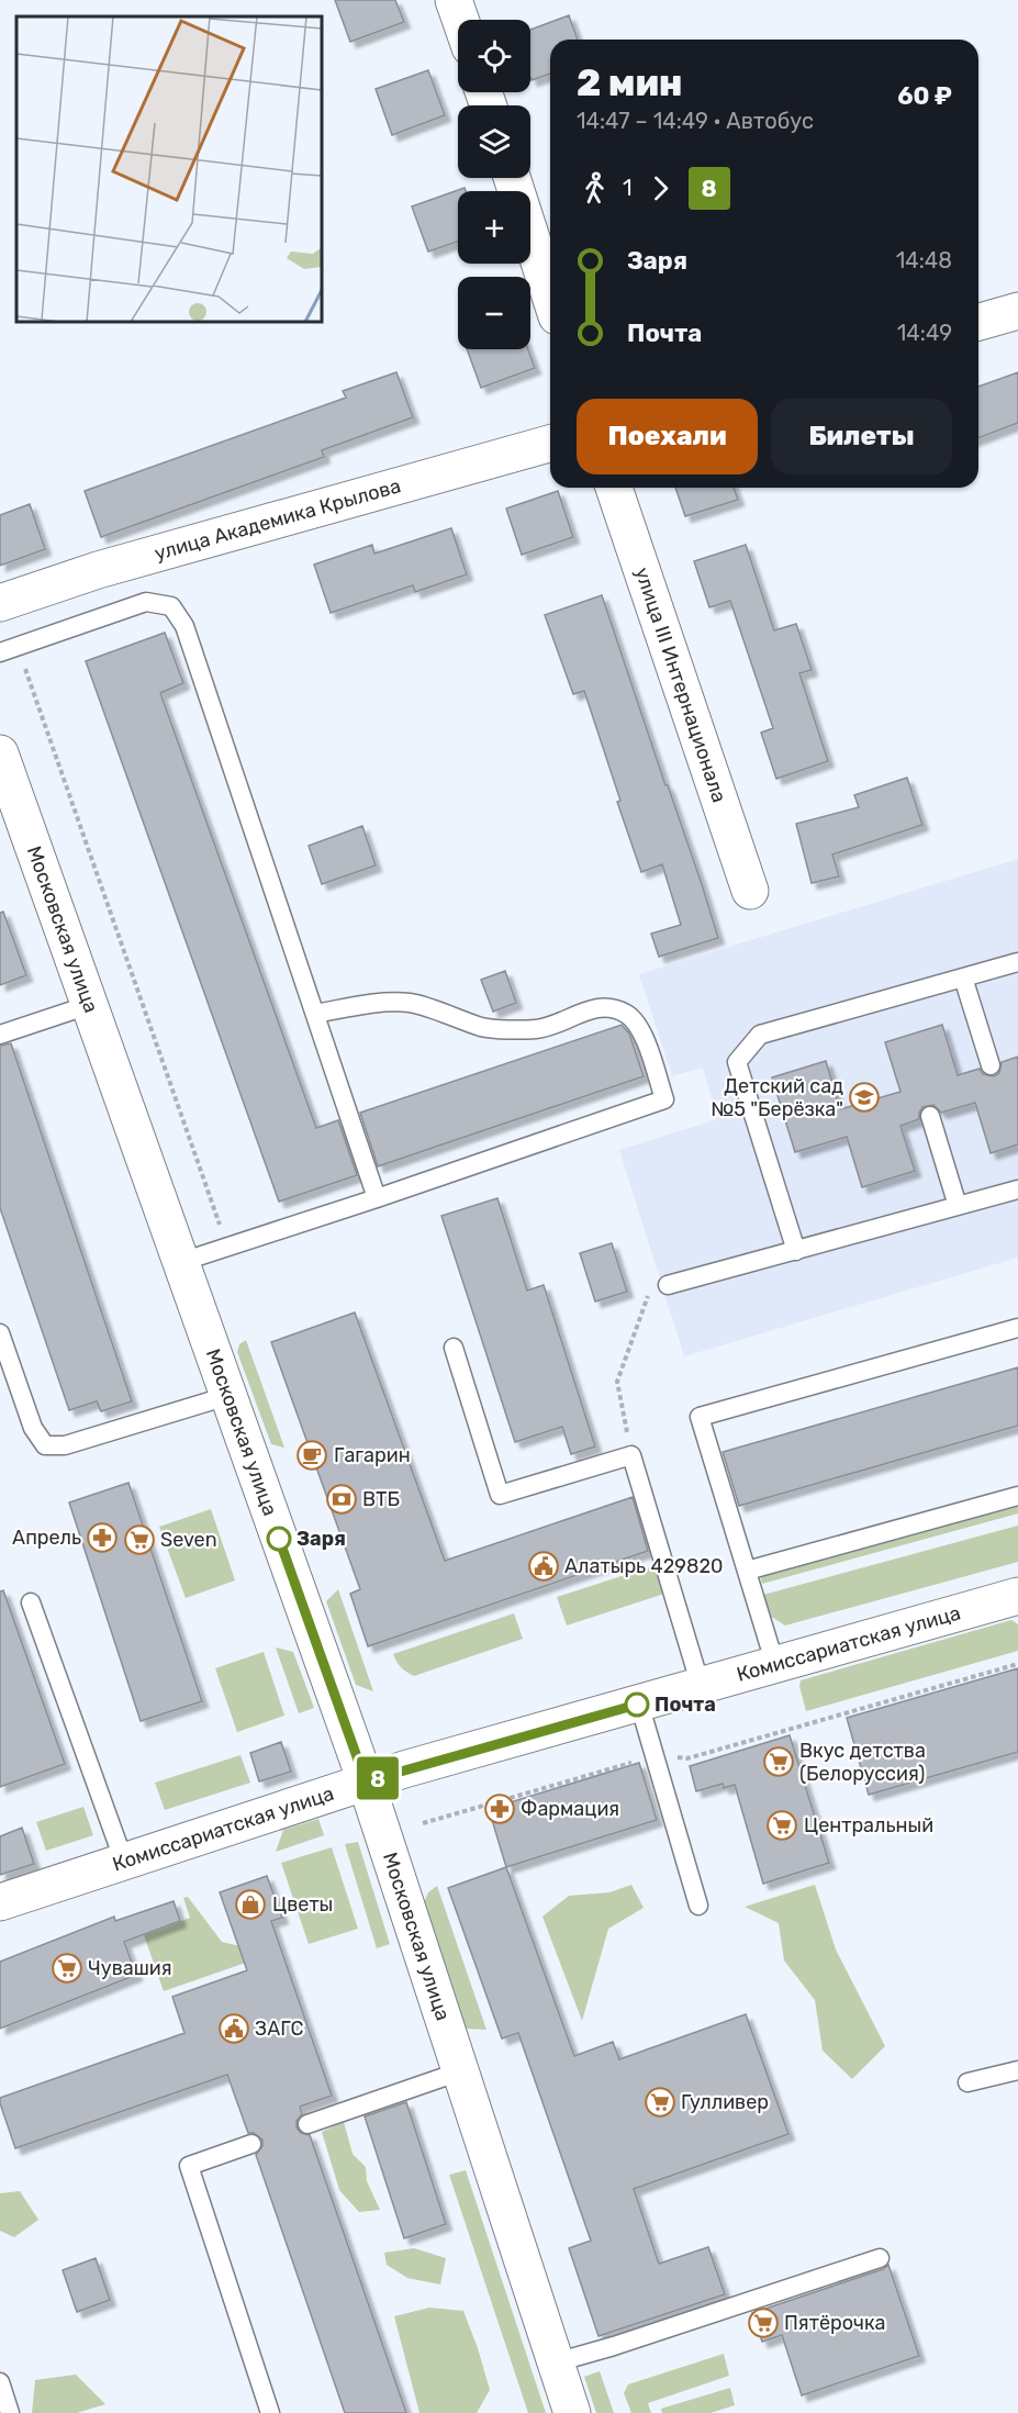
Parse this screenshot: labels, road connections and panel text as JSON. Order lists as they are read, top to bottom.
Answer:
{
  "streets": {
    "street": [
      "улица Академика Крылова",
      "улица III Интернационала",
      "Московская улица",
      "Комиссариатская улица"
    ]
  },
  "crossings": [
    ["Московская улица", "Комиссариатская улица"]
  ],
  "places": {
    "school or university": ["Детский сад №5 \"Берёзка\""],
    "cafe": ["Гагарин"],
    "bank": ["ВТБ"],
    "pharmacy": ["Апрель", "Фармация"],
    "other": ["Заря", "Почта"],
    "supermarket": [
      "Seven",
      "Вкус детства (Белоруссия)",
      "Центральный",
      "Чувашия",
      "Гулливер",
      "Пятёрочка"
    ],
    "public building": ["Алатырь 429820", "ЗАГС"],
    "shop": ["Цветы"]
  },
  "lines": ["bus line 8"],
  "page": {
    "on_map": "8",
    "map_buttons": ["+", "−"],
    "heading": ["2 мин", "14:47 – 14:49 · Автобус", "60 ₽"],
    "legs": ["1", "8"],
    "list": [
      {
        "name": "Заря",
        "value": "14:48"
      },
      {
        "name": "Почта",
        "value": "14:49"
      }
    ],
    "buttons": ["Поехали", "Билеты"]
  }
}
